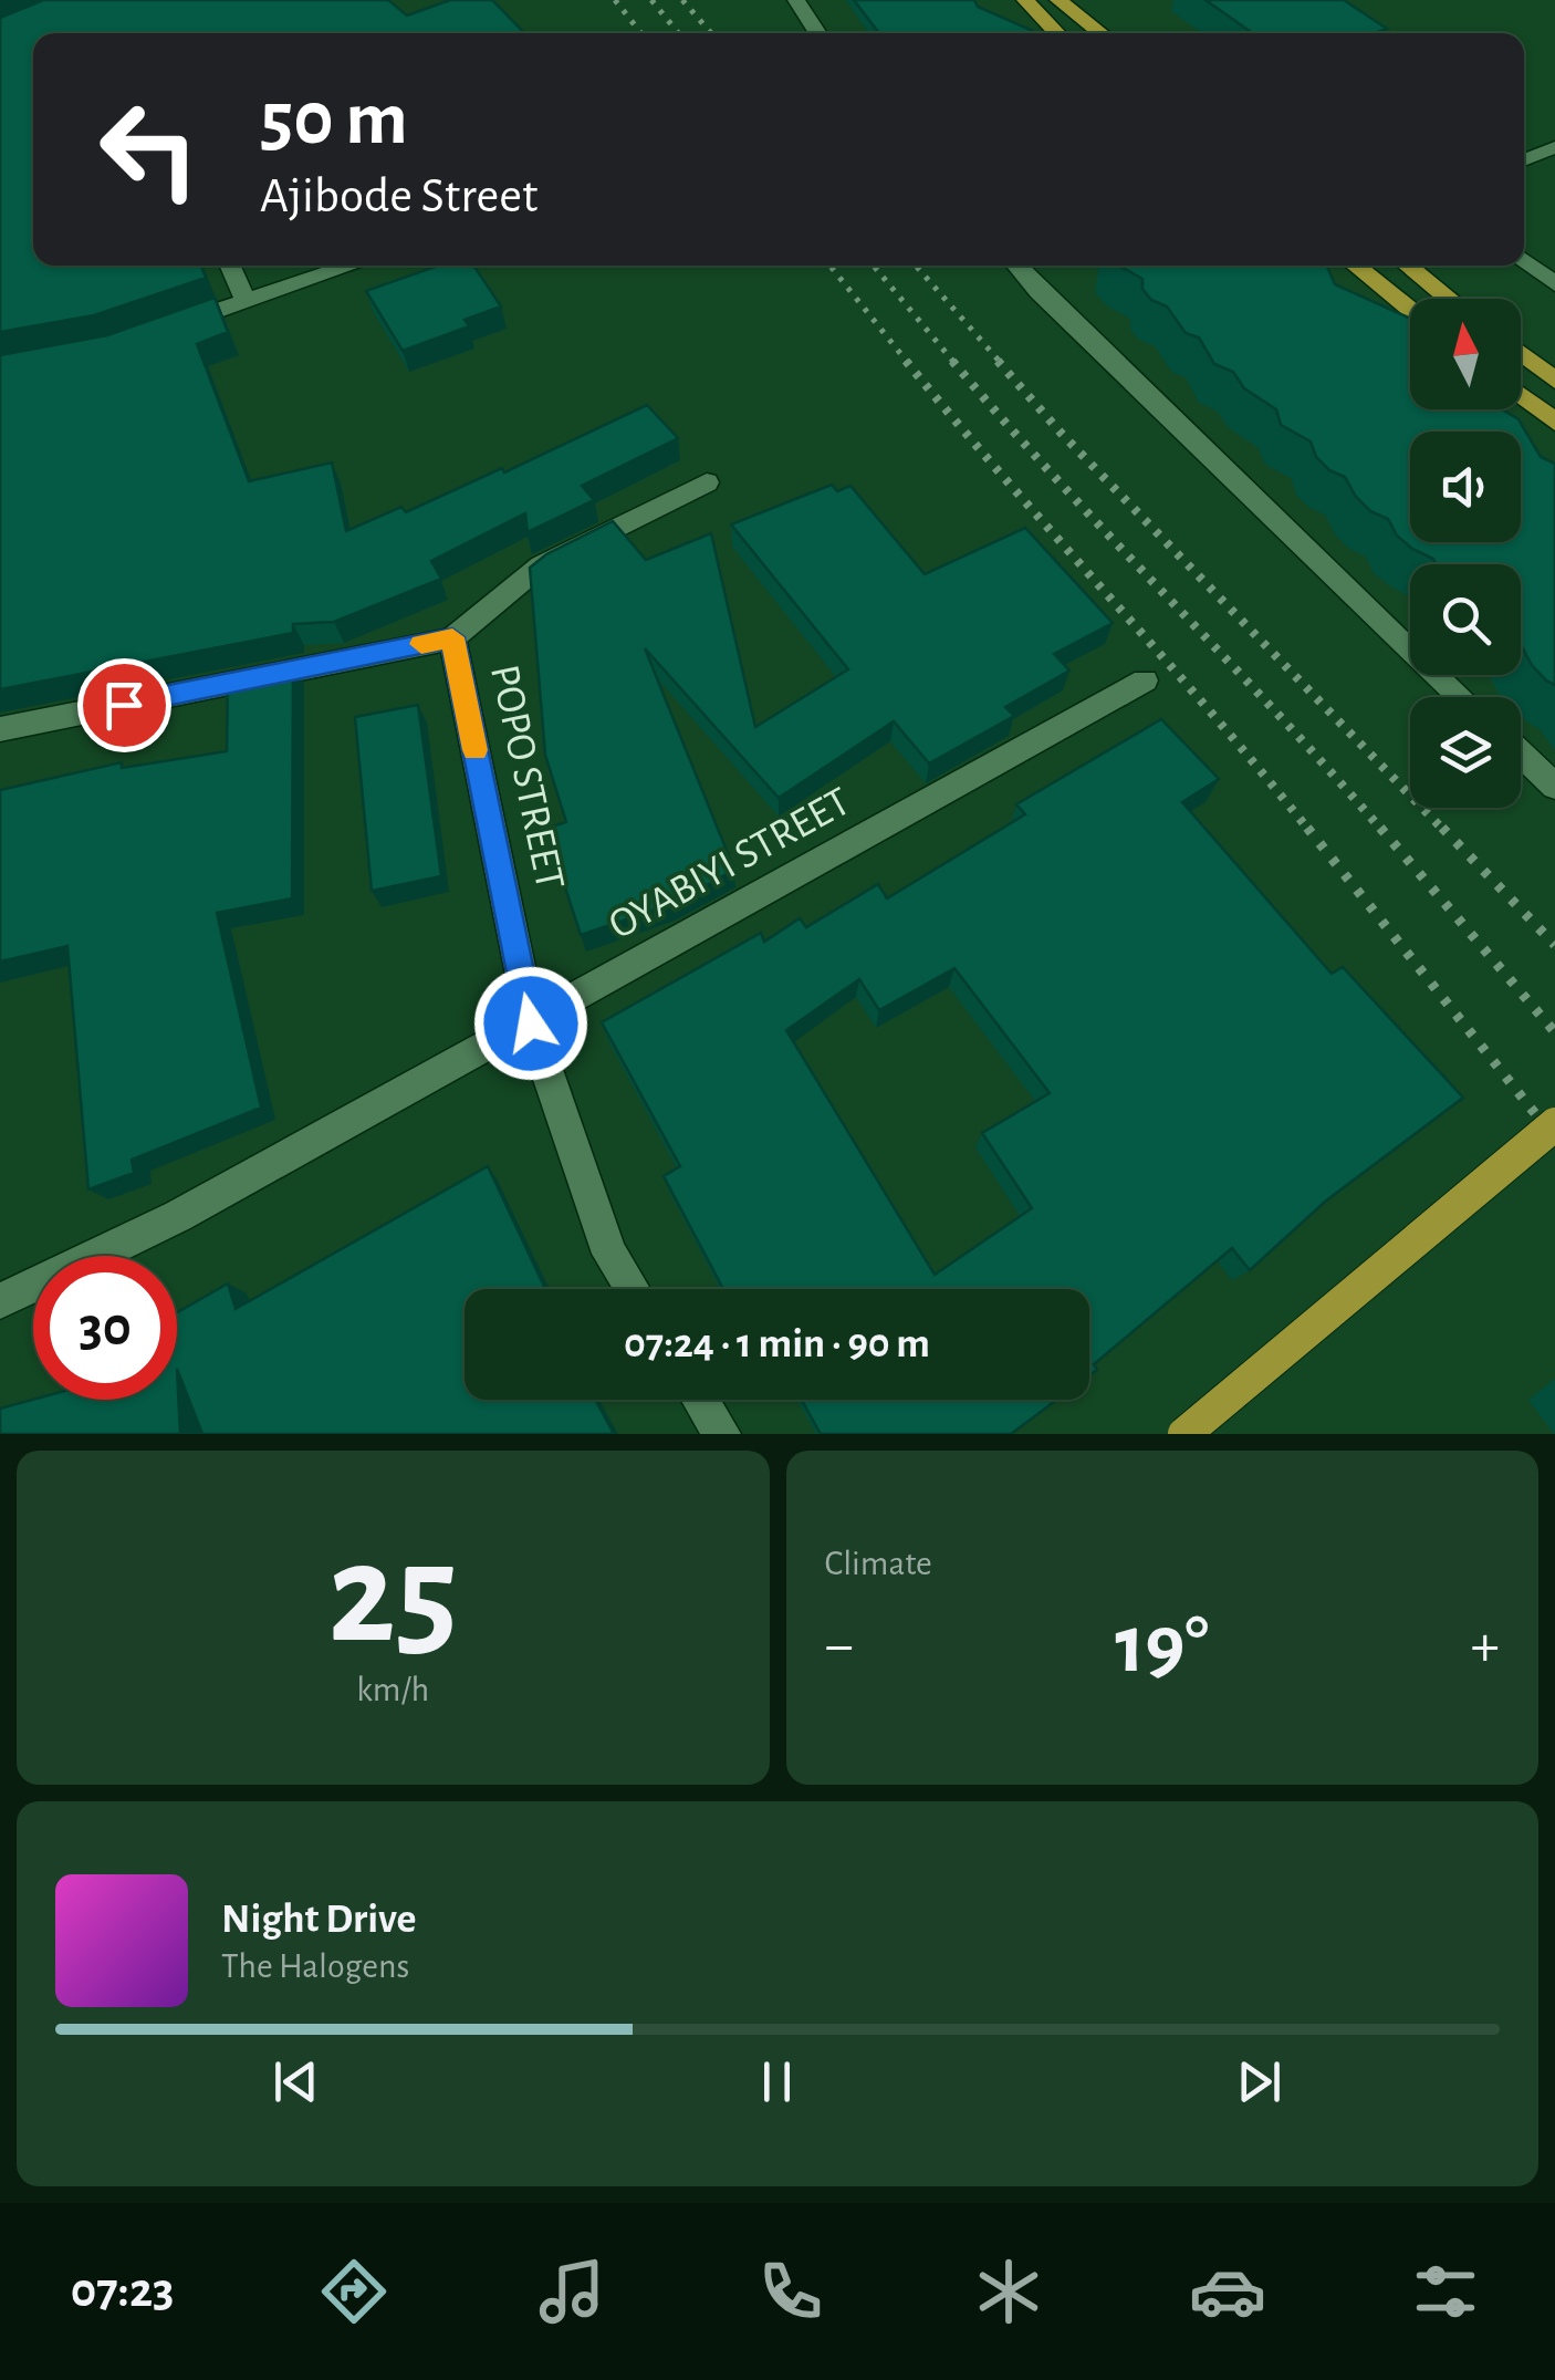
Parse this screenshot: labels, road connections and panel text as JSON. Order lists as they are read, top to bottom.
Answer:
{
  "streets": {
    "street": ["POPO STREET", "OYABIYI STREET"]
  },
  "crossings": [
    ["POPO STREET", "OYABIYI STREET"]
  ],
  "north": "top",
  "page": {
    "turn": ["50 m", "Ajibode Street"],
    "limit": "30",
    "trip": "07:24 · 1 min · 90 m",
    "tile": [
      ["25", "km/h"],
      "Climate"
    ],
    "heat": ["−", "19°", "+"],
    "song": ["Night Drive", "The Halogens"],
    "tabs": "07:23"
  }
}
